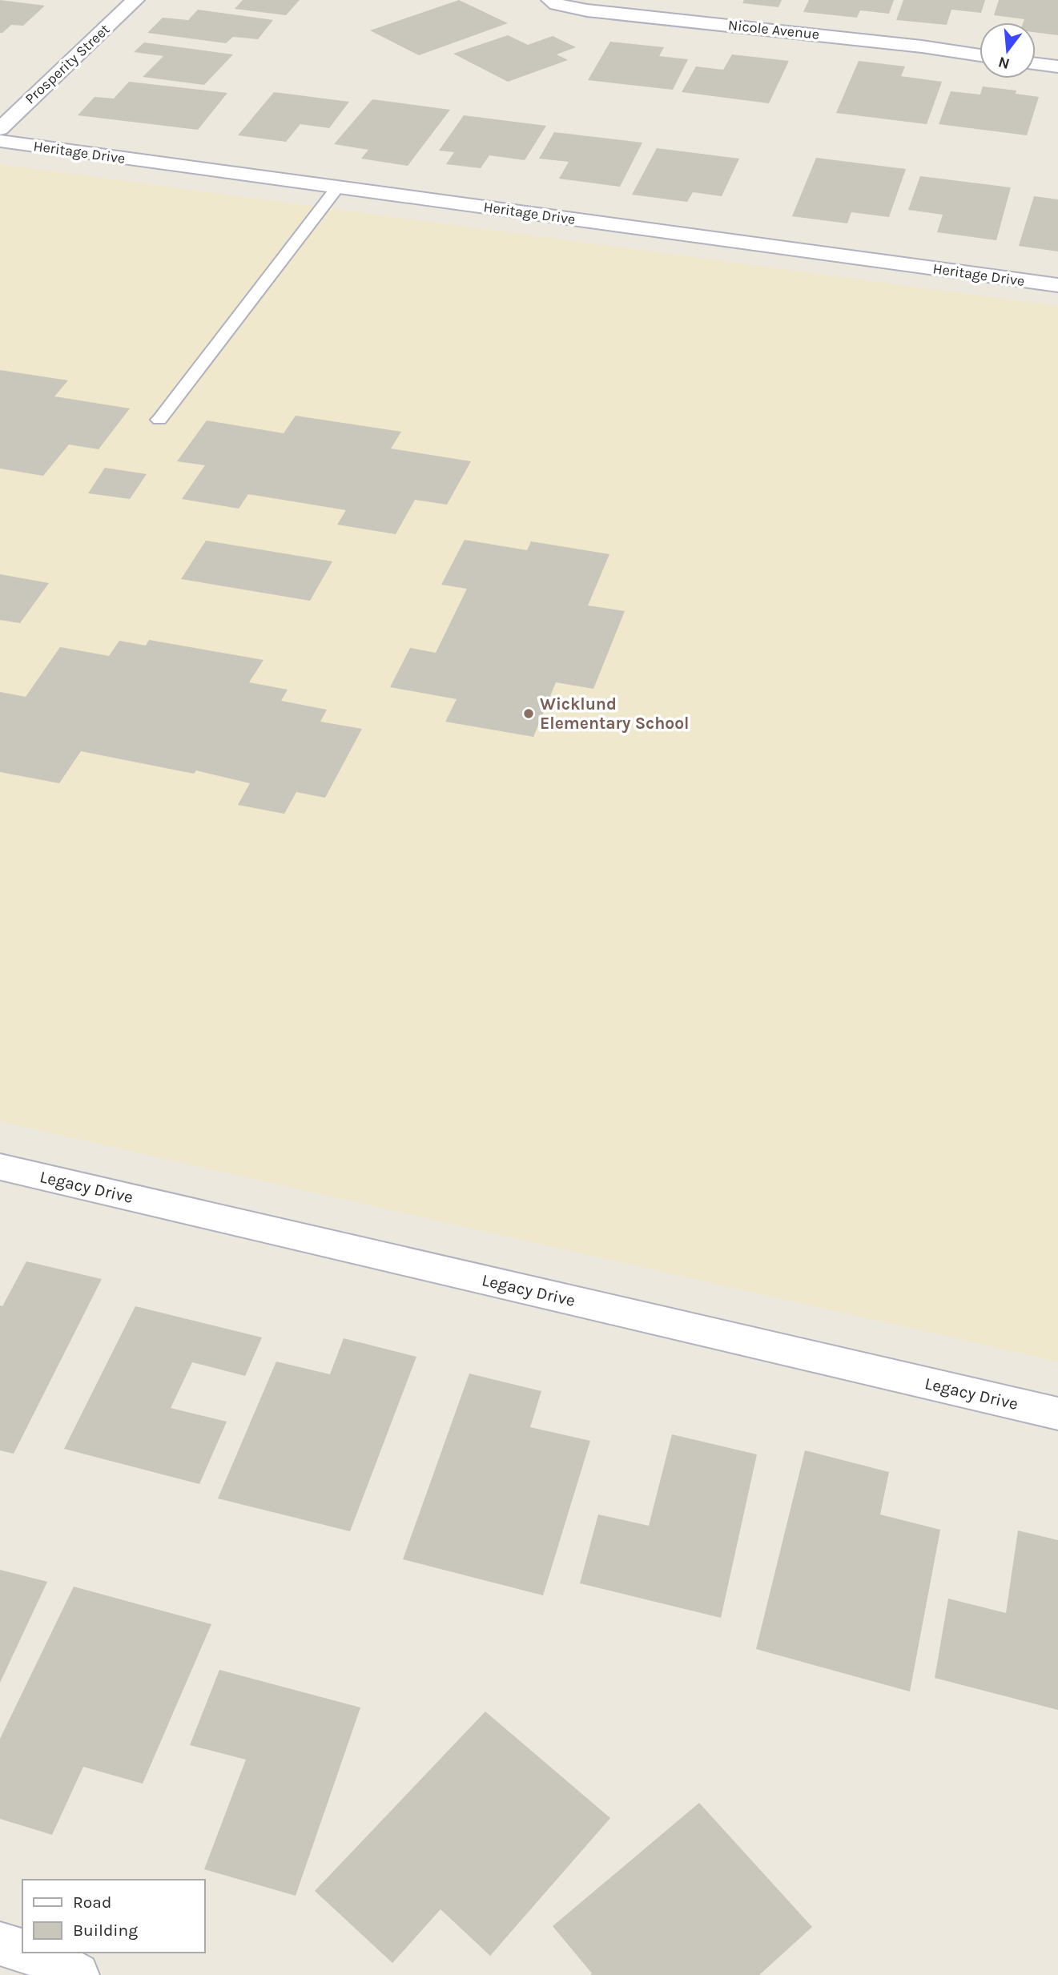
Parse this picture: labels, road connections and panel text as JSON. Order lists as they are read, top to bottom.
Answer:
{
  "streets": {
    "street": [
      "Nicole Avenue",
      "Prosperity Street",
      "Heritage Drive",
      "Legacy Drive"
    ]
  },
  "places": ["Wicklund Elementary School"],
  "legend": ["Road", "Building"],
  "north": "bottom"
}
